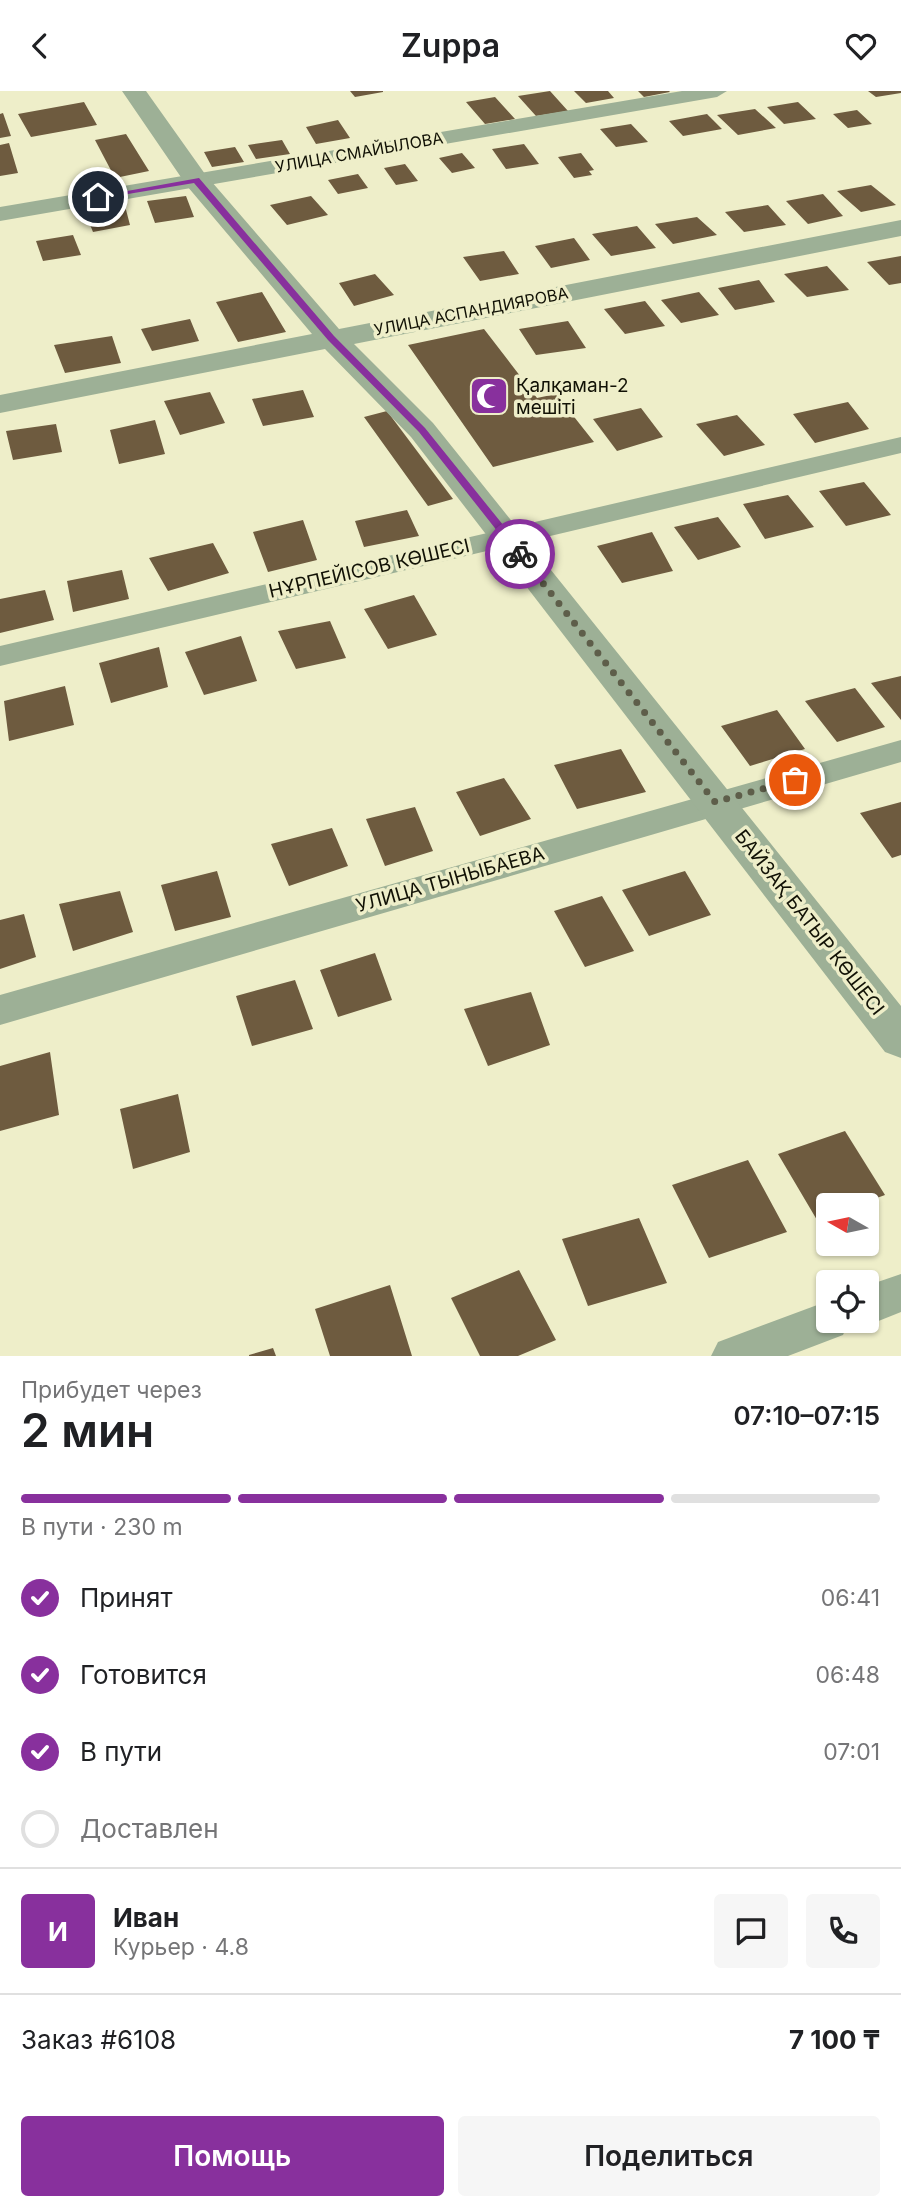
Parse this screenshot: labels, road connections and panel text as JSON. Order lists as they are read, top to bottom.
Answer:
{
  "streets": {
    "street": [
      "УЛИЦА СМАЙЫЛОВА",
      "УЛИЦА АСПАНДИЯРОВА",
      "НҰРПЕЙІСОВ КӨШЕСІ",
      "УЛИЦА ТЫНЫБАЕВА",
      "БАЙЗАҚ БАТЫР КӨШЕСІ"
    ]
  },
  "crossings": [
    ["УЛИЦА СМАЙЫЛОВА", "БАЙЗАҚ БАТЫР КӨШЕСІ"],
    ["УЛИЦА АСПАНДИЯРОВА", "БАЙЗАҚ БАТЫР КӨШЕСІ"],
    ["НҰРПЕЙІСОВ КӨШЕСІ", "БАЙЗАҚ БАТЫР КӨШЕСІ"],
    ["УЛИЦА ТЫНЫБАЕВА", "БАЙЗАҚ БАТЫР КӨШЕСІ"]
  ],
  "places": {
    "mosque": ["Қалқаман-2 мешіті"]
  },
  "north": "left",
  "page": {
    "header": "Zuppa",
    "heading": ["2 мин", "Прибудет через", "07:10–07:15"],
    "panel": [
      "Иван",
      "Курьер · 4.8",
      "Заказ #6108",
      "7 100 ₸"
    ],
    "bar": "В пути · 230 m",
    "list": [
      ["Принят", "06:41"],
      ["Готовится", "06:48"],
      ["В пути", "07:01"],
      "Доставлен"
    ],
    "round": "И",
    "buttons": ["Помощь", "Поделиться"]
  }
}
